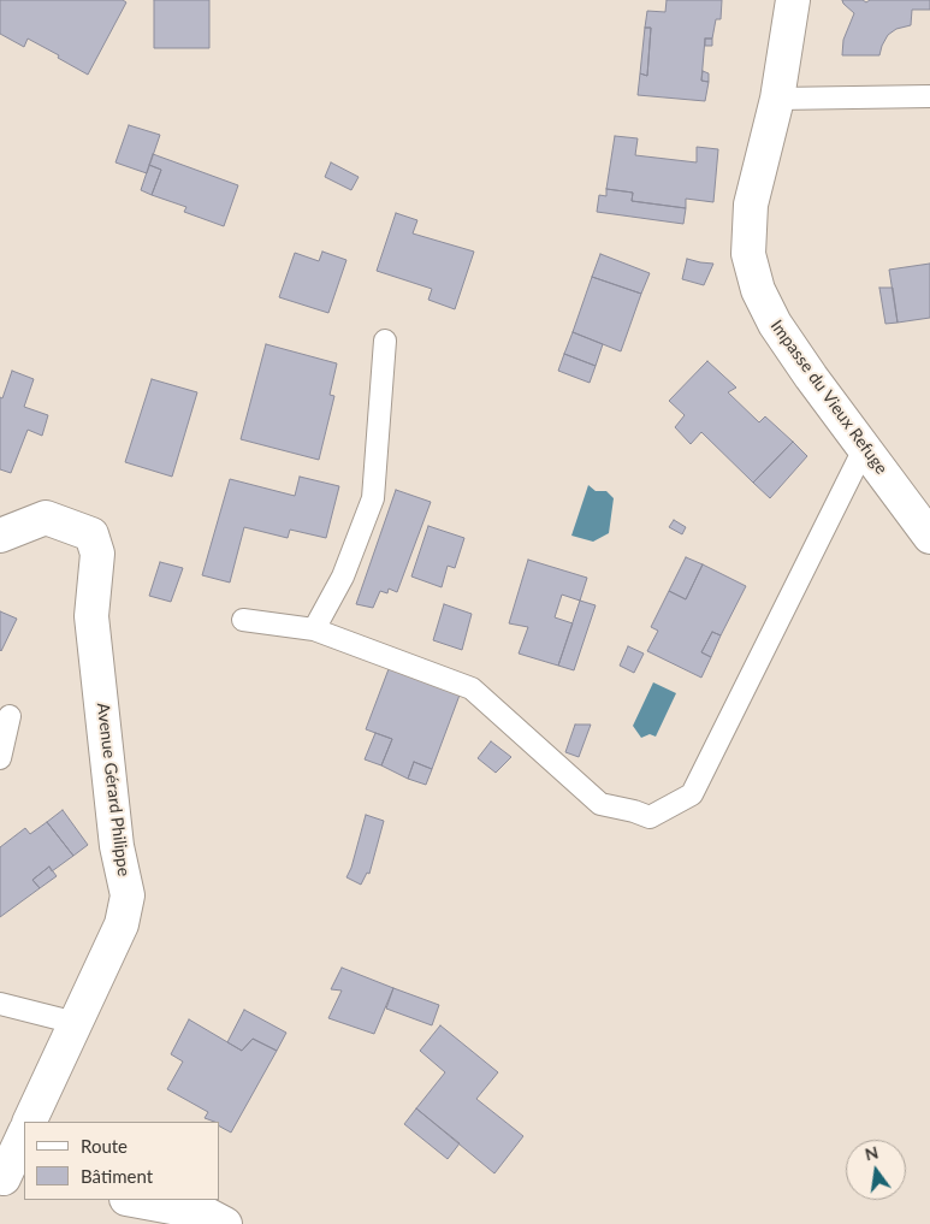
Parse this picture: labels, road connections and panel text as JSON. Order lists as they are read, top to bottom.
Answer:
{
  "streets": {
    "street": ["Impasse du Vieux Refuge", "Avenue Gérard Philippe"]
  },
  "legend": ["Route", "Bâtiment"],
  "north": "top"
}
